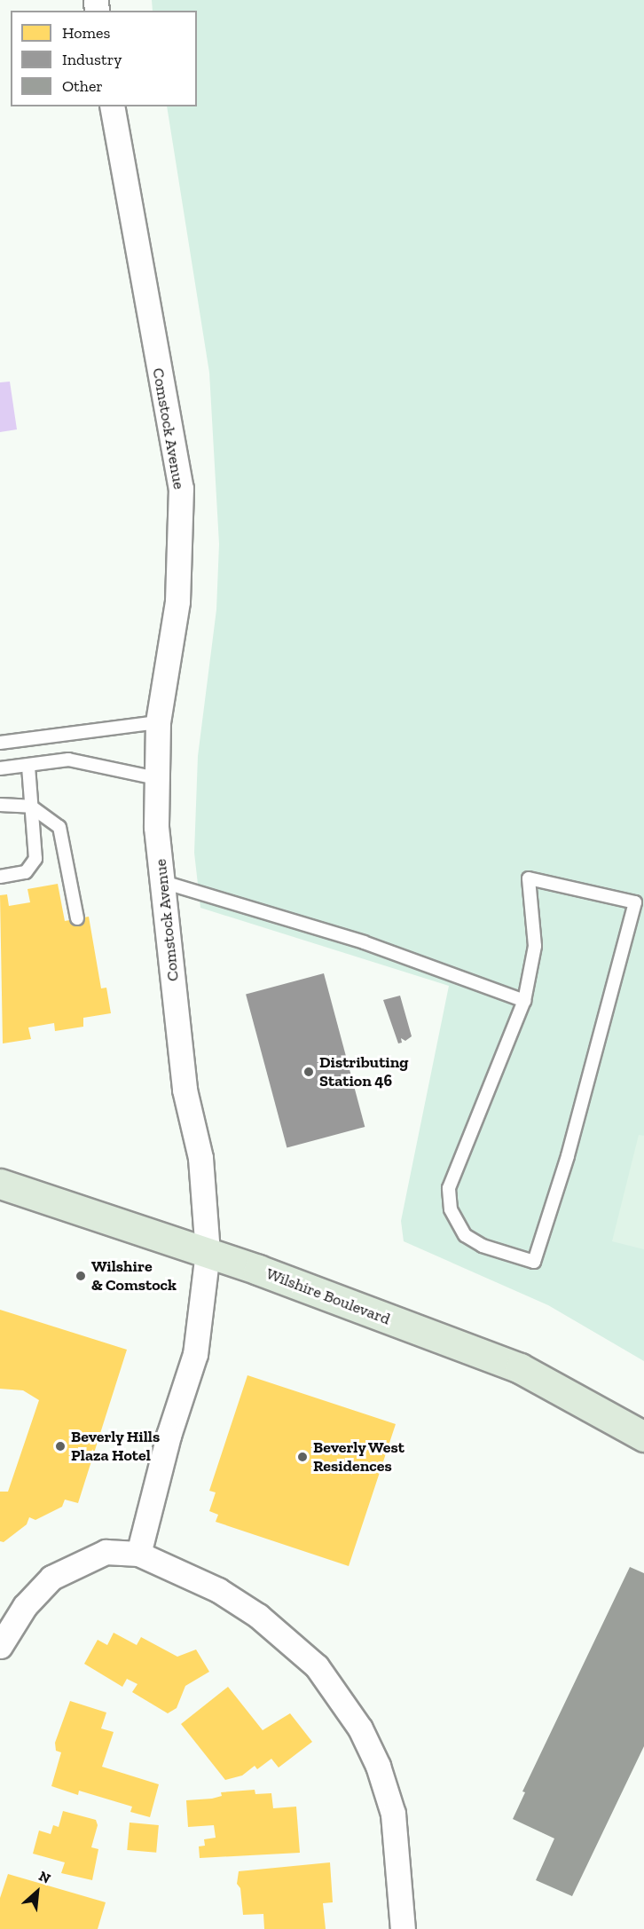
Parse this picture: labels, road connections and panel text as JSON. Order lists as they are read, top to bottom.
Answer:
{
  "streets": {
    "main road": ["Wilshire Boulevard"],
    "street": ["Comstock Avenue"]
  },
  "crossings": [
    ["Comstock Avenue", "Wilshire Boulevard"]
  ],
  "places": [
    "Distributing Station 46",
    "Wilshire & Comstock",
    "Beverly Hills Plaza Hotel",
    "Beverly West Residences"
  ],
  "legend": ["Homes", "Industry", "Other"],
  "north": "top right"
}
